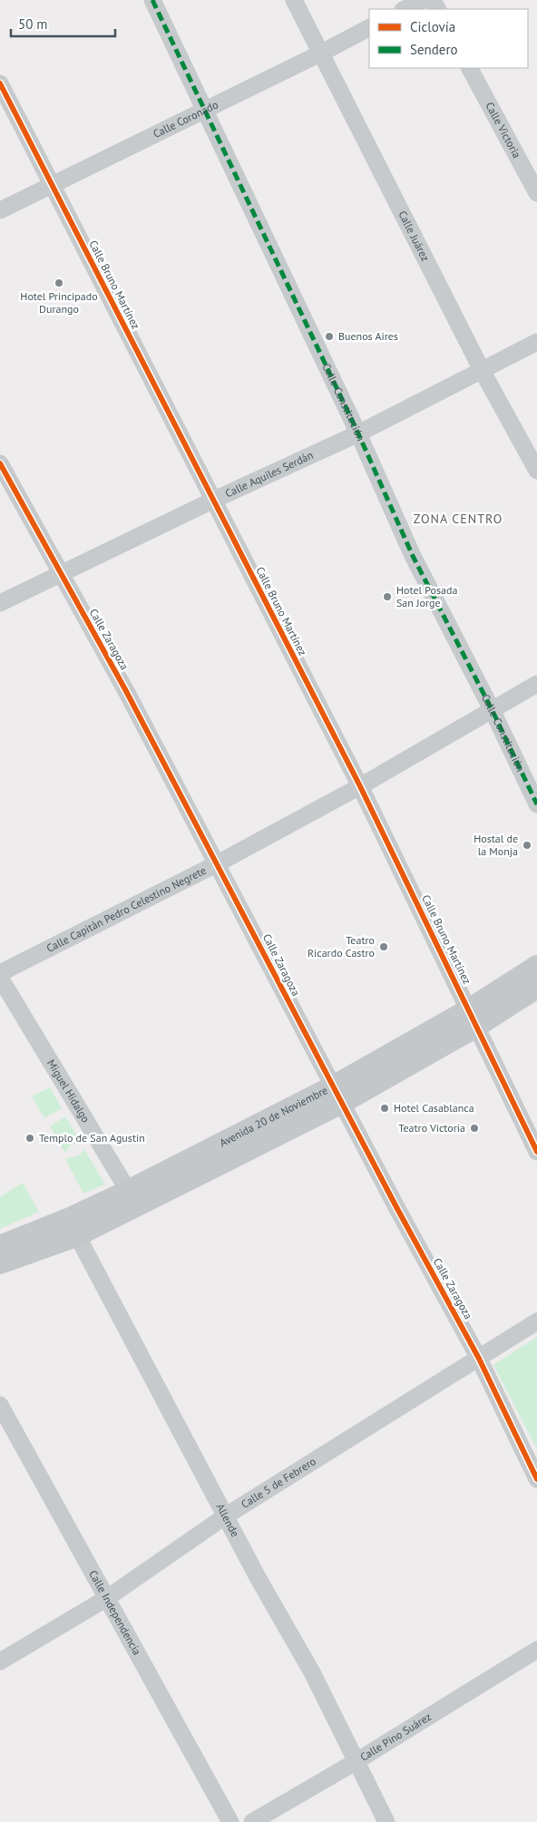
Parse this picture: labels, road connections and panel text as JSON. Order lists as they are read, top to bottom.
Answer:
{
  "streets": {
    "main road": ["Avenida 20 de Noviembre"],
    "street": [
      "Calle Coronado",
      "Calle Victoria",
      "Calle Juárez",
      "Calle Bruno Martínez",
      "Calle Constitución",
      "Calle Aquiles Serdán",
      "Calle Zaragoza",
      "Calle Capitán Pedro Celestino Negrete",
      "Miguel Hidalgo",
      "Calle 5 de Febrero",
      "Allende",
      "Calle Independencia",
      "Calle Pino Suárez"
    ]
  },
  "crossings": [
    ["Calle Coronado", "Calle Juárez"],
    ["Calle Coronado", "Calle Bruno Martínez"],
    ["Calle Coronado", "Calle Constitución"],
    ["Calle Juárez", "Calle Aquiles Serdán"],
    ["Calle Bruno Martínez", "Calle Aquiles Serdán"],
    ["Calle Bruno Martínez", "Calle Capitán Pedro Celestino Negrete"],
    ["Calle Bruno Martínez", "Avenida 20 de Noviembre"],
    ["Calle Constitución", "Calle Aquiles Serdán"],
    ["Calle Constitución", "Calle Capitán Pedro Celestino Negrete"],
    ["Calle Aquiles Serdán", "Calle Zaragoza"],
    ["Calle Zaragoza", "Calle Capitán Pedro Celestino Negrete"],
    ["Calle Zaragoza", "Avenida 20 de Noviembre"],
    ["Calle Zaragoza", "Calle 5 de Febrero"],
    ["Miguel Hidalgo", "Avenida 20 de Noviembre"],
    ["Avenida 20 de Noviembre", "Allende"],
    ["Calle 5 de Febrero", "Allende"],
    ["Calle 5 de Febrero", "Calle Independencia"],
    ["Allende", "Calle Pino Suárez"]
  ],
  "districts": ["ZONA CENTRO"],
  "places": [
    "Hotel Principado Durango",
    "Buenos Aires",
    "Hotel Posada San Jorge",
    "Hostal de la Monja",
    "Teatro Ricardo Castro",
    "Hotel Casablanca",
    "Teatro Victoria",
    "Templo de San Agustin"
  ],
  "legend": ["Ciclovía", "Sendero"],
  "scale_bar": "50 m"
}
